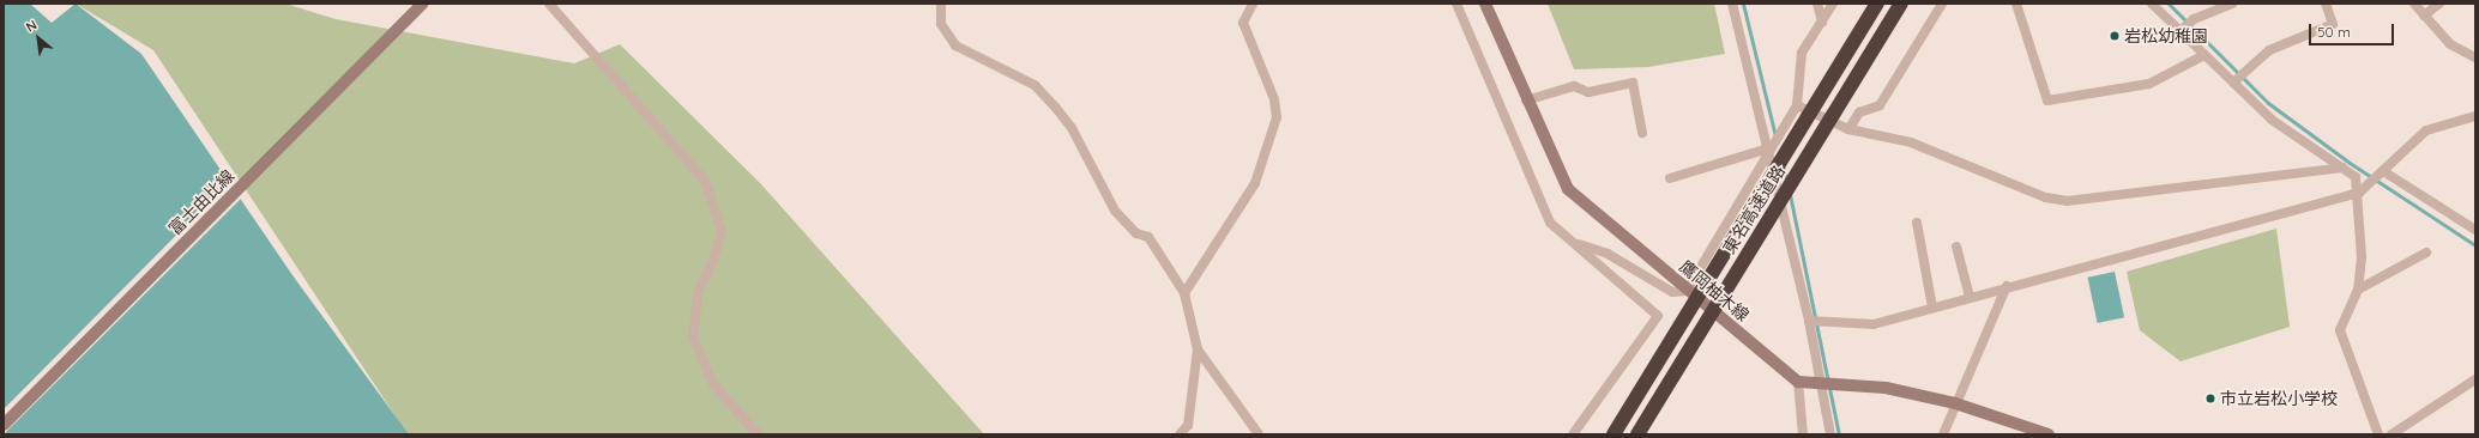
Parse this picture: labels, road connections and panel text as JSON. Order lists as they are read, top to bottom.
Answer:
{
  "streets": {
    "highway": ["東名高速道路"],
    "main road": ["富士由比線", "鷹岡柚木線"]
  },
  "places": ["岩松幼稚園", "市立岩松小学校"],
  "scale_bar": "50 m",
  "north": "top left"
}
